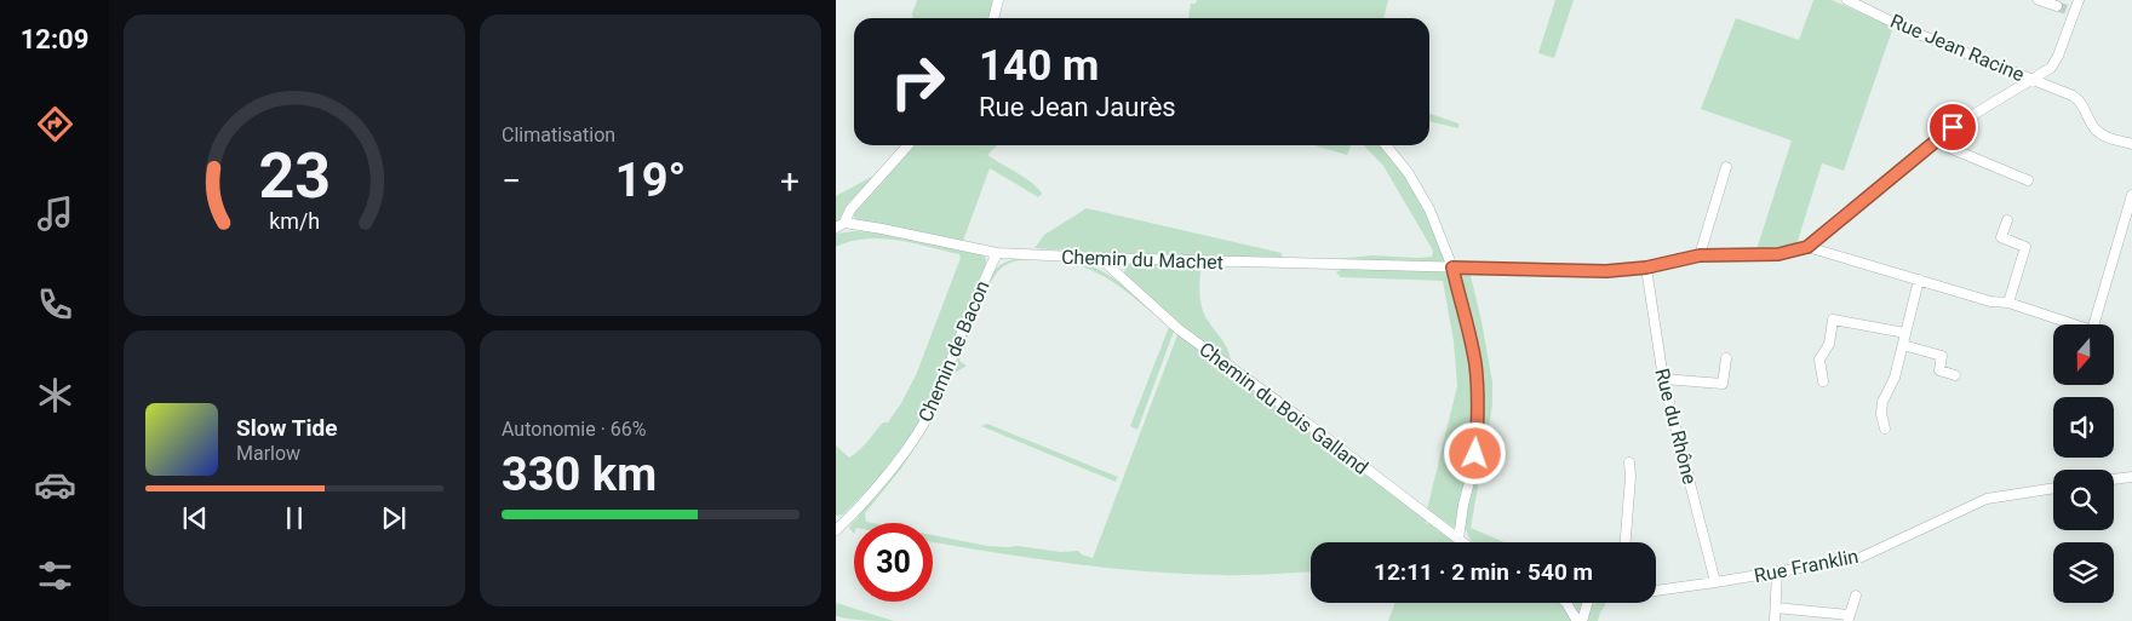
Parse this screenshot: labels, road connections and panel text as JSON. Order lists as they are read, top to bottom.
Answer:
{
  "streets": {
    "street": [
      "Rue Jean Racine",
      "Chemin du Machet",
      "Chemin de Bacon",
      "Chemin du Bois Galland",
      "Rue du Rhône",
      "Rue Franklin"
    ]
  },
  "crossings": [
    ["Chemin du Machet", "Chemin de Bacon"],
    ["Chemin du Machet", "Chemin du Bois Galland"],
    ["Chemin du Machet", "Rue du Rhône"],
    ["Rue du Rhône", "Rue Franklin"]
  ],
  "north": "bottom",
  "page": {
    "tabs": "12:09",
    "tile": [
      "Climatisation",
      ["Autonomie · 66%", "330 km"]
    ],
    "turn": ["140 m", "Rue Jean Jaurès"],
    "heat": ["−", "19°", "+"],
    "song": ["Slow Tide", "Marlow"],
    "limit": "30",
    "trip": "12:11 · 2 min · 540 m",
    "gauge": ["23", "km/h"]
  }
}
